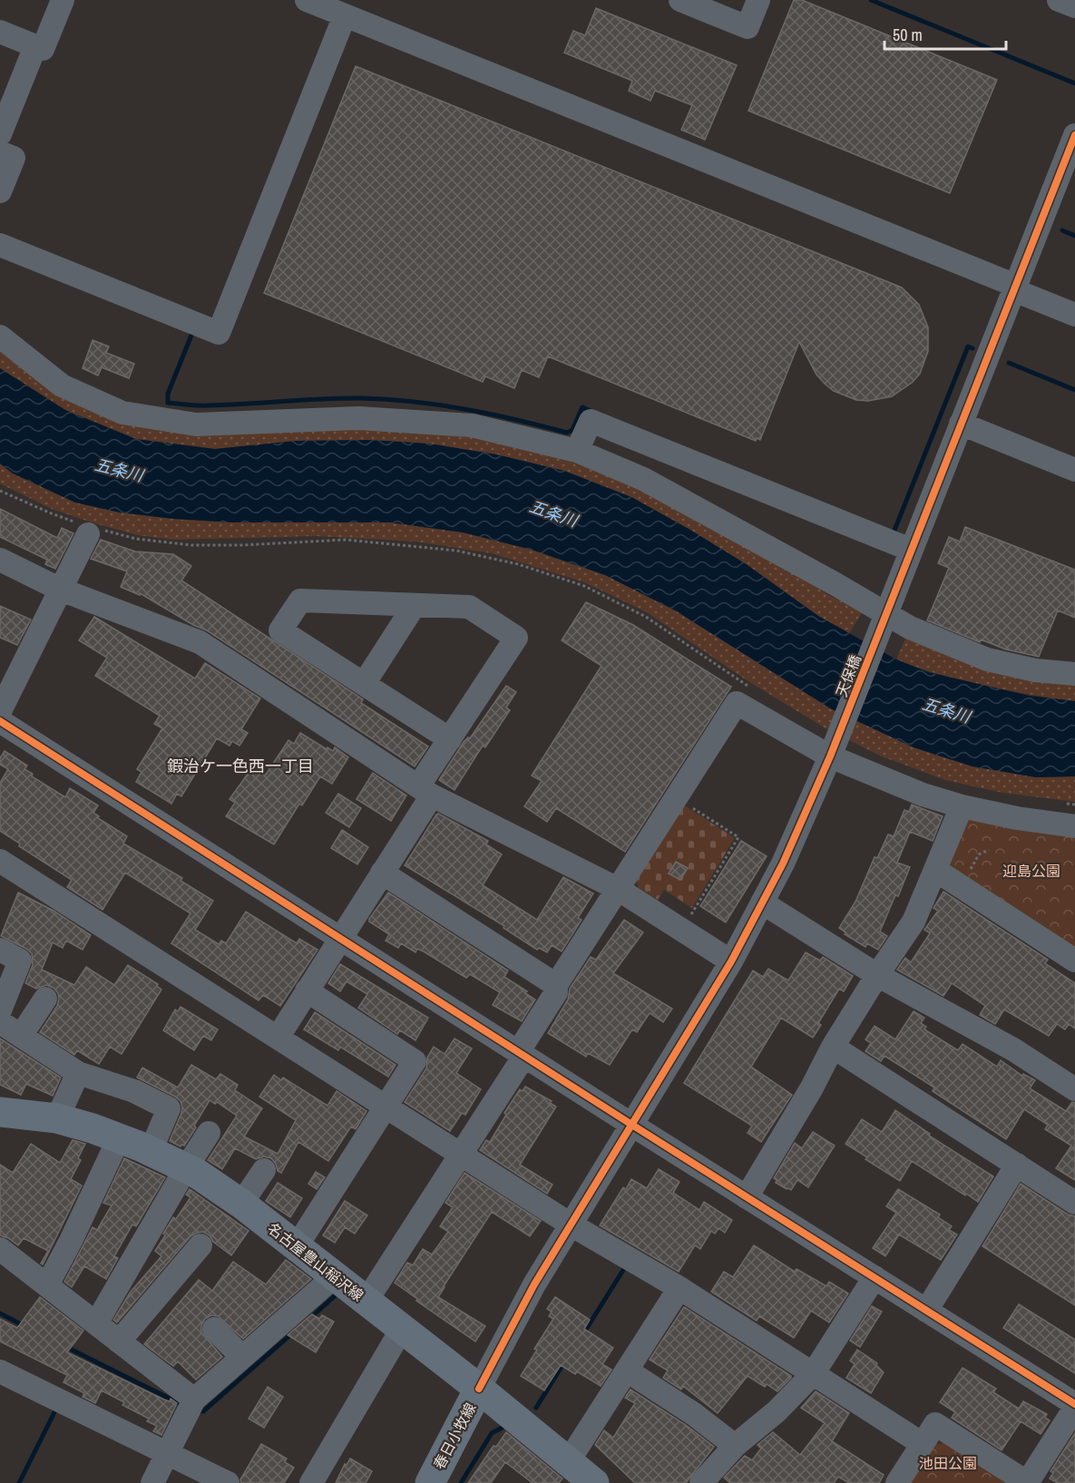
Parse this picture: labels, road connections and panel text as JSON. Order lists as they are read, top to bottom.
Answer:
{
  "streets": {
    "main road": ["名古屋豊山稲沢線", "春日小牧線"],
    "street": ["天保橋"]
  },
  "crossings": [
    ["天保橋", "名古屋豊山稲沢線"],
    ["天保橋", "春日小牧線"],
    ["名古屋豊山稲沢線", "春日小牧線"]
  ],
  "districts": ["鍜治ケ一色西一丁目"],
  "water": ["五条川"],
  "parks": ["迎島公園", "池田公園"],
  "scale_bar": "50 m"
}
